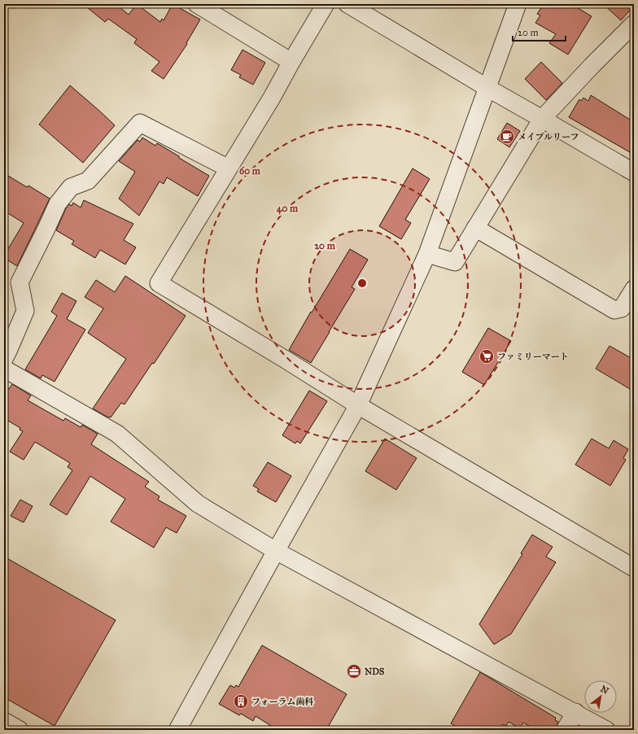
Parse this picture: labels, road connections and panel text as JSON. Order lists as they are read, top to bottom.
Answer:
{
  "places": {
    "cafe": ["メイプルリーフ"],
    "supermarket": ["ファミリーマート"],
    "office": ["NDS"],
    "building": ["フォーラム歯科"]
  },
  "scale_bar": "20 m",
  "north": "top right",
  "rings": ["60 m", "40 m", "20 m"]
}
